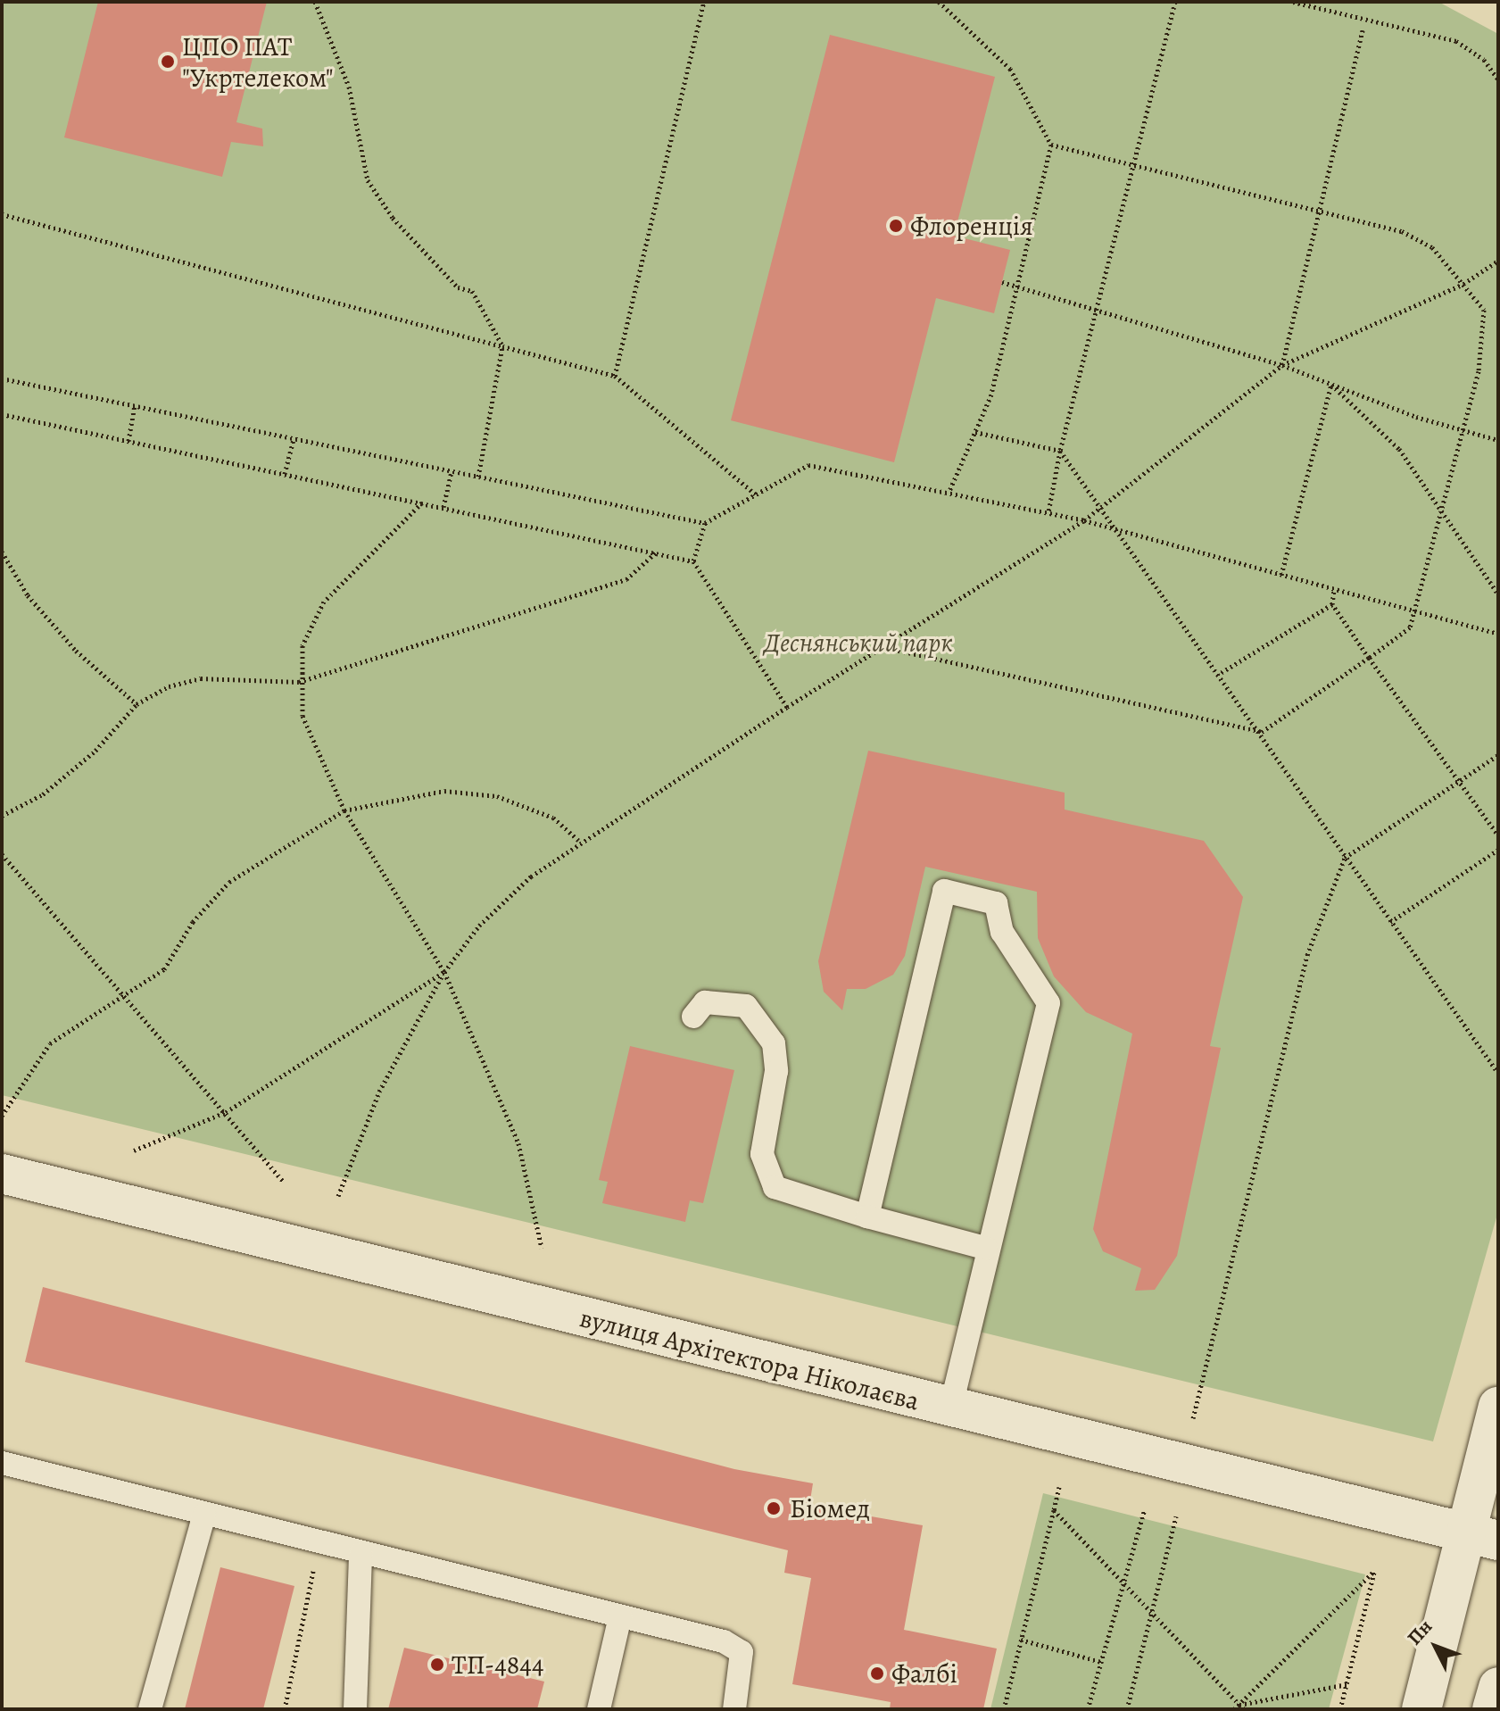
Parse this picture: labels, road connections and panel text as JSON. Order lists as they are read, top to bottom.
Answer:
{
  "streets": {
    "street": ["вулиця Архітектора Ніколаєва"]
  },
  "parks": ["Деснянський парк"],
  "places": [
    "ЦПО ПАТ \"Укртелеком\"",
    "Флоренція",
    "Біомед",
    "ТП-4844",
    "Фалбі"
  ],
  "north": "top left"
}
